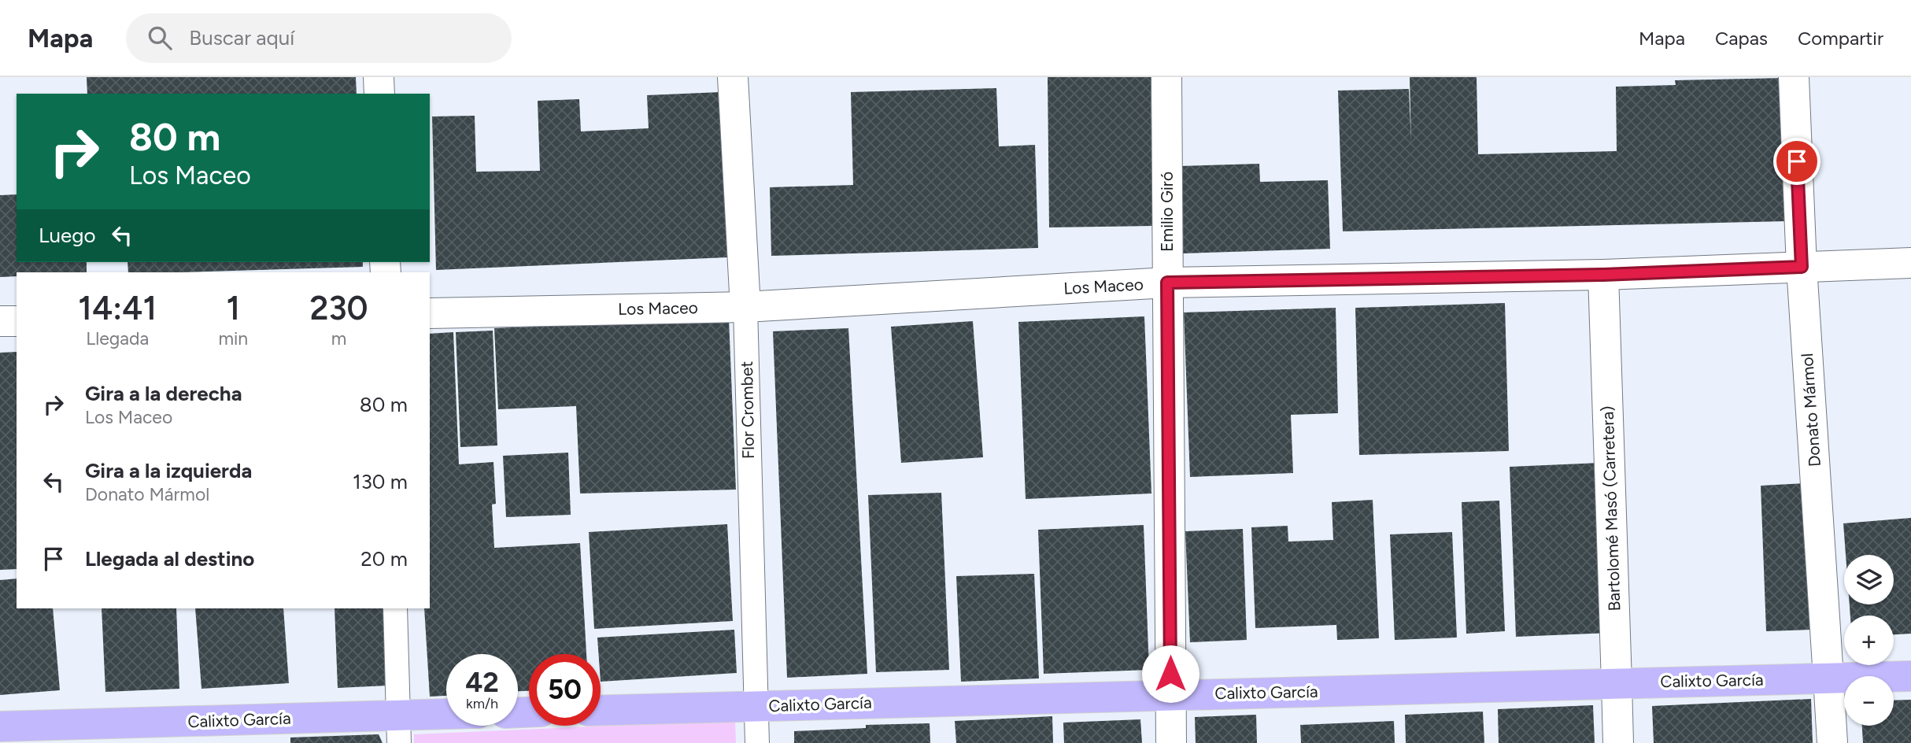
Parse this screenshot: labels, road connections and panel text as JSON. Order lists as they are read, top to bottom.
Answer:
{
  "streets": {
    "main road": [
      "Emilio Giró",
      "Los Maceo",
      "Flor Crombet",
      "Donato Mármol",
      "Bartolomé Masó (Carretera)",
      "Calixto García"
    ]
  },
  "crossings": [
    ["Emilio Giró", "Los Maceo"],
    ["Emilio Giró", "Calixto García"],
    ["Los Maceo", "Flor Crombet"],
    ["Los Maceo", "Donato Mármol"],
    ["Los Maceo", "Bartolomé Masó (Carretera)"],
    ["Flor Crombet", "Calixto García"],
    ["Donato Mármol", "Calixto García"],
    ["Bartolomé Masó (Carretera)", "Calixto García"]
  ],
  "page": {
    "header": "Mapa",
    "search": "Buscar aquí",
    "nav": ["Mapa", "Capas", "Compartir"],
    "turn": ["80 m", "Los Maceo"],
    "then": "Luego",
    "eta": [
      "14:41",
      "Llegada",
      "1",
      "min",
      "230",
      "m"
    ],
    "list": [
      {
        "name": "Gira a la derecha",
        "note": "Los Maceo",
        "value": "80 m"
      },
      {
        "name": "Gira a la izquierda",
        "note": "Donato Mármol",
        "value": "130 m"
      },
      {
        "name": "Llegada al destino",
        "value": "20 m"
      }
    ],
    "map_buttons": ["+", "−"],
    "speed": "42 km/h",
    "limit": "50"
  }
}
